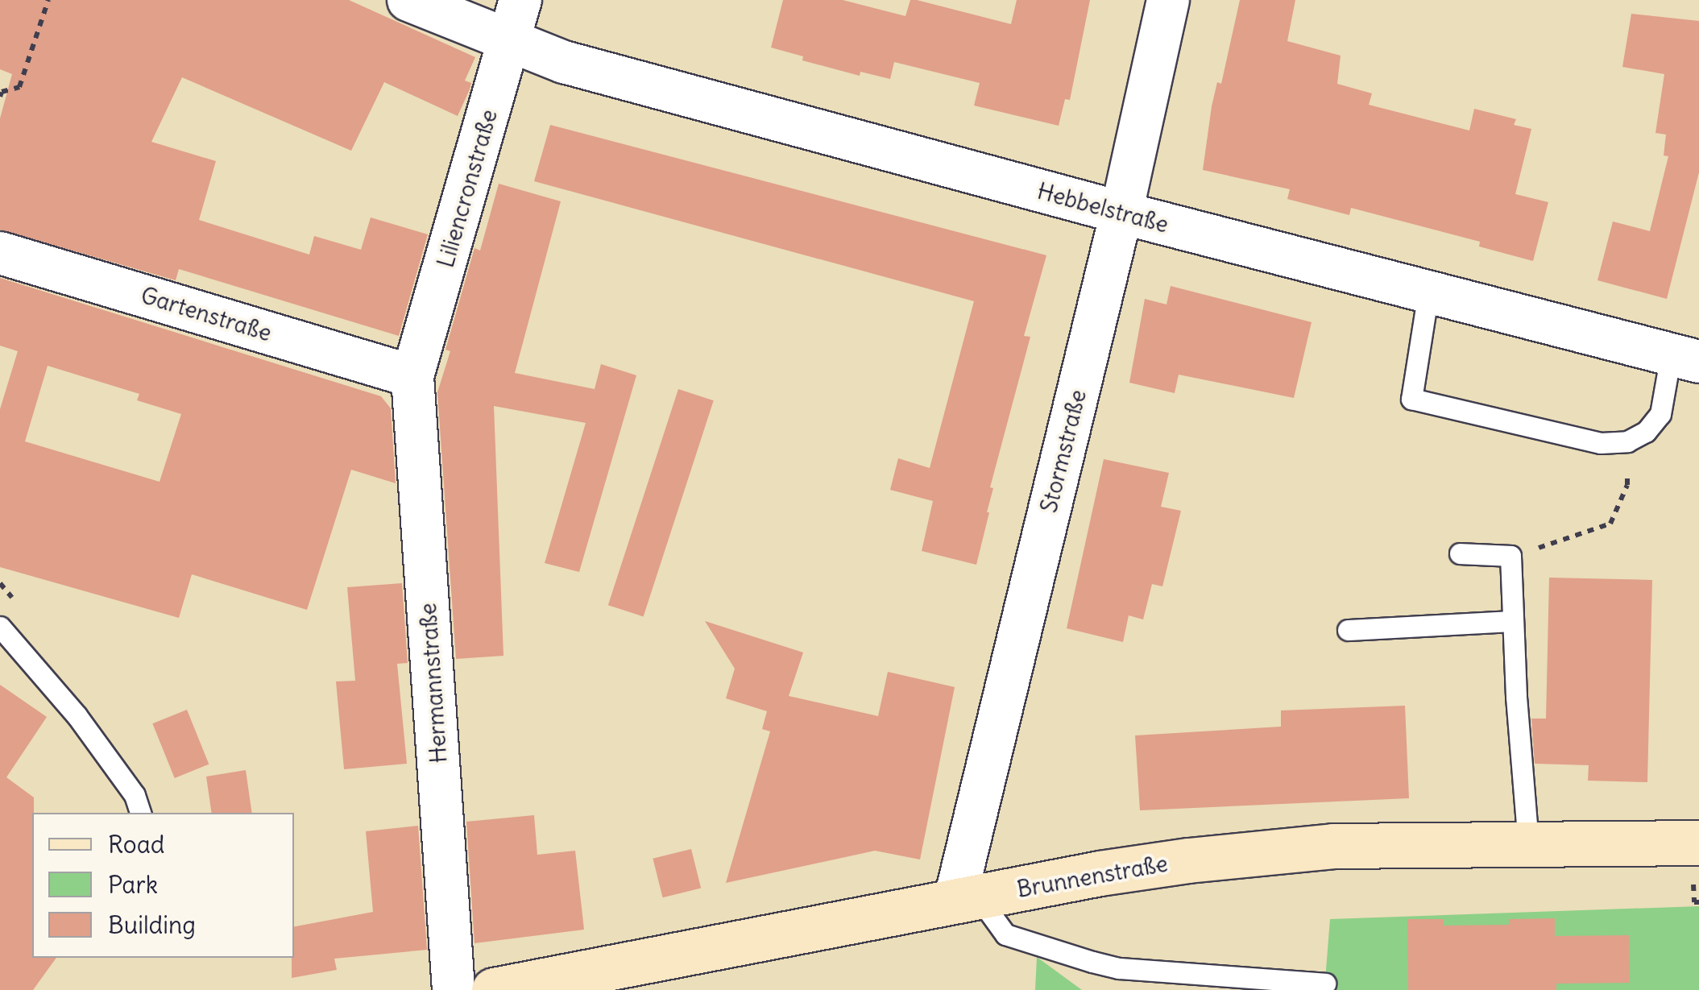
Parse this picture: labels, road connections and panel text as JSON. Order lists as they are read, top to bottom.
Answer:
{
  "streets": {
    "street": [
      "Liliencronstraße",
      "Hebbelstraße",
      "Gartenstraße",
      "Stormstraße",
      "Hermannstraße",
      "Brunnenstraße"
    ]
  },
  "crossings": [
    ["Liliencronstraße", "Hebbelstraße"],
    ["Liliencronstraße", "Gartenstraße"],
    ["Liliencronstraße", "Hermannstraße"],
    ["Hebbelstraße", "Stormstraße"],
    ["Gartenstraße", "Hermannstraße"],
    ["Stormstraße", "Brunnenstraße"]
  ],
  "legend": ["Road", "Park", "Building"]
}
